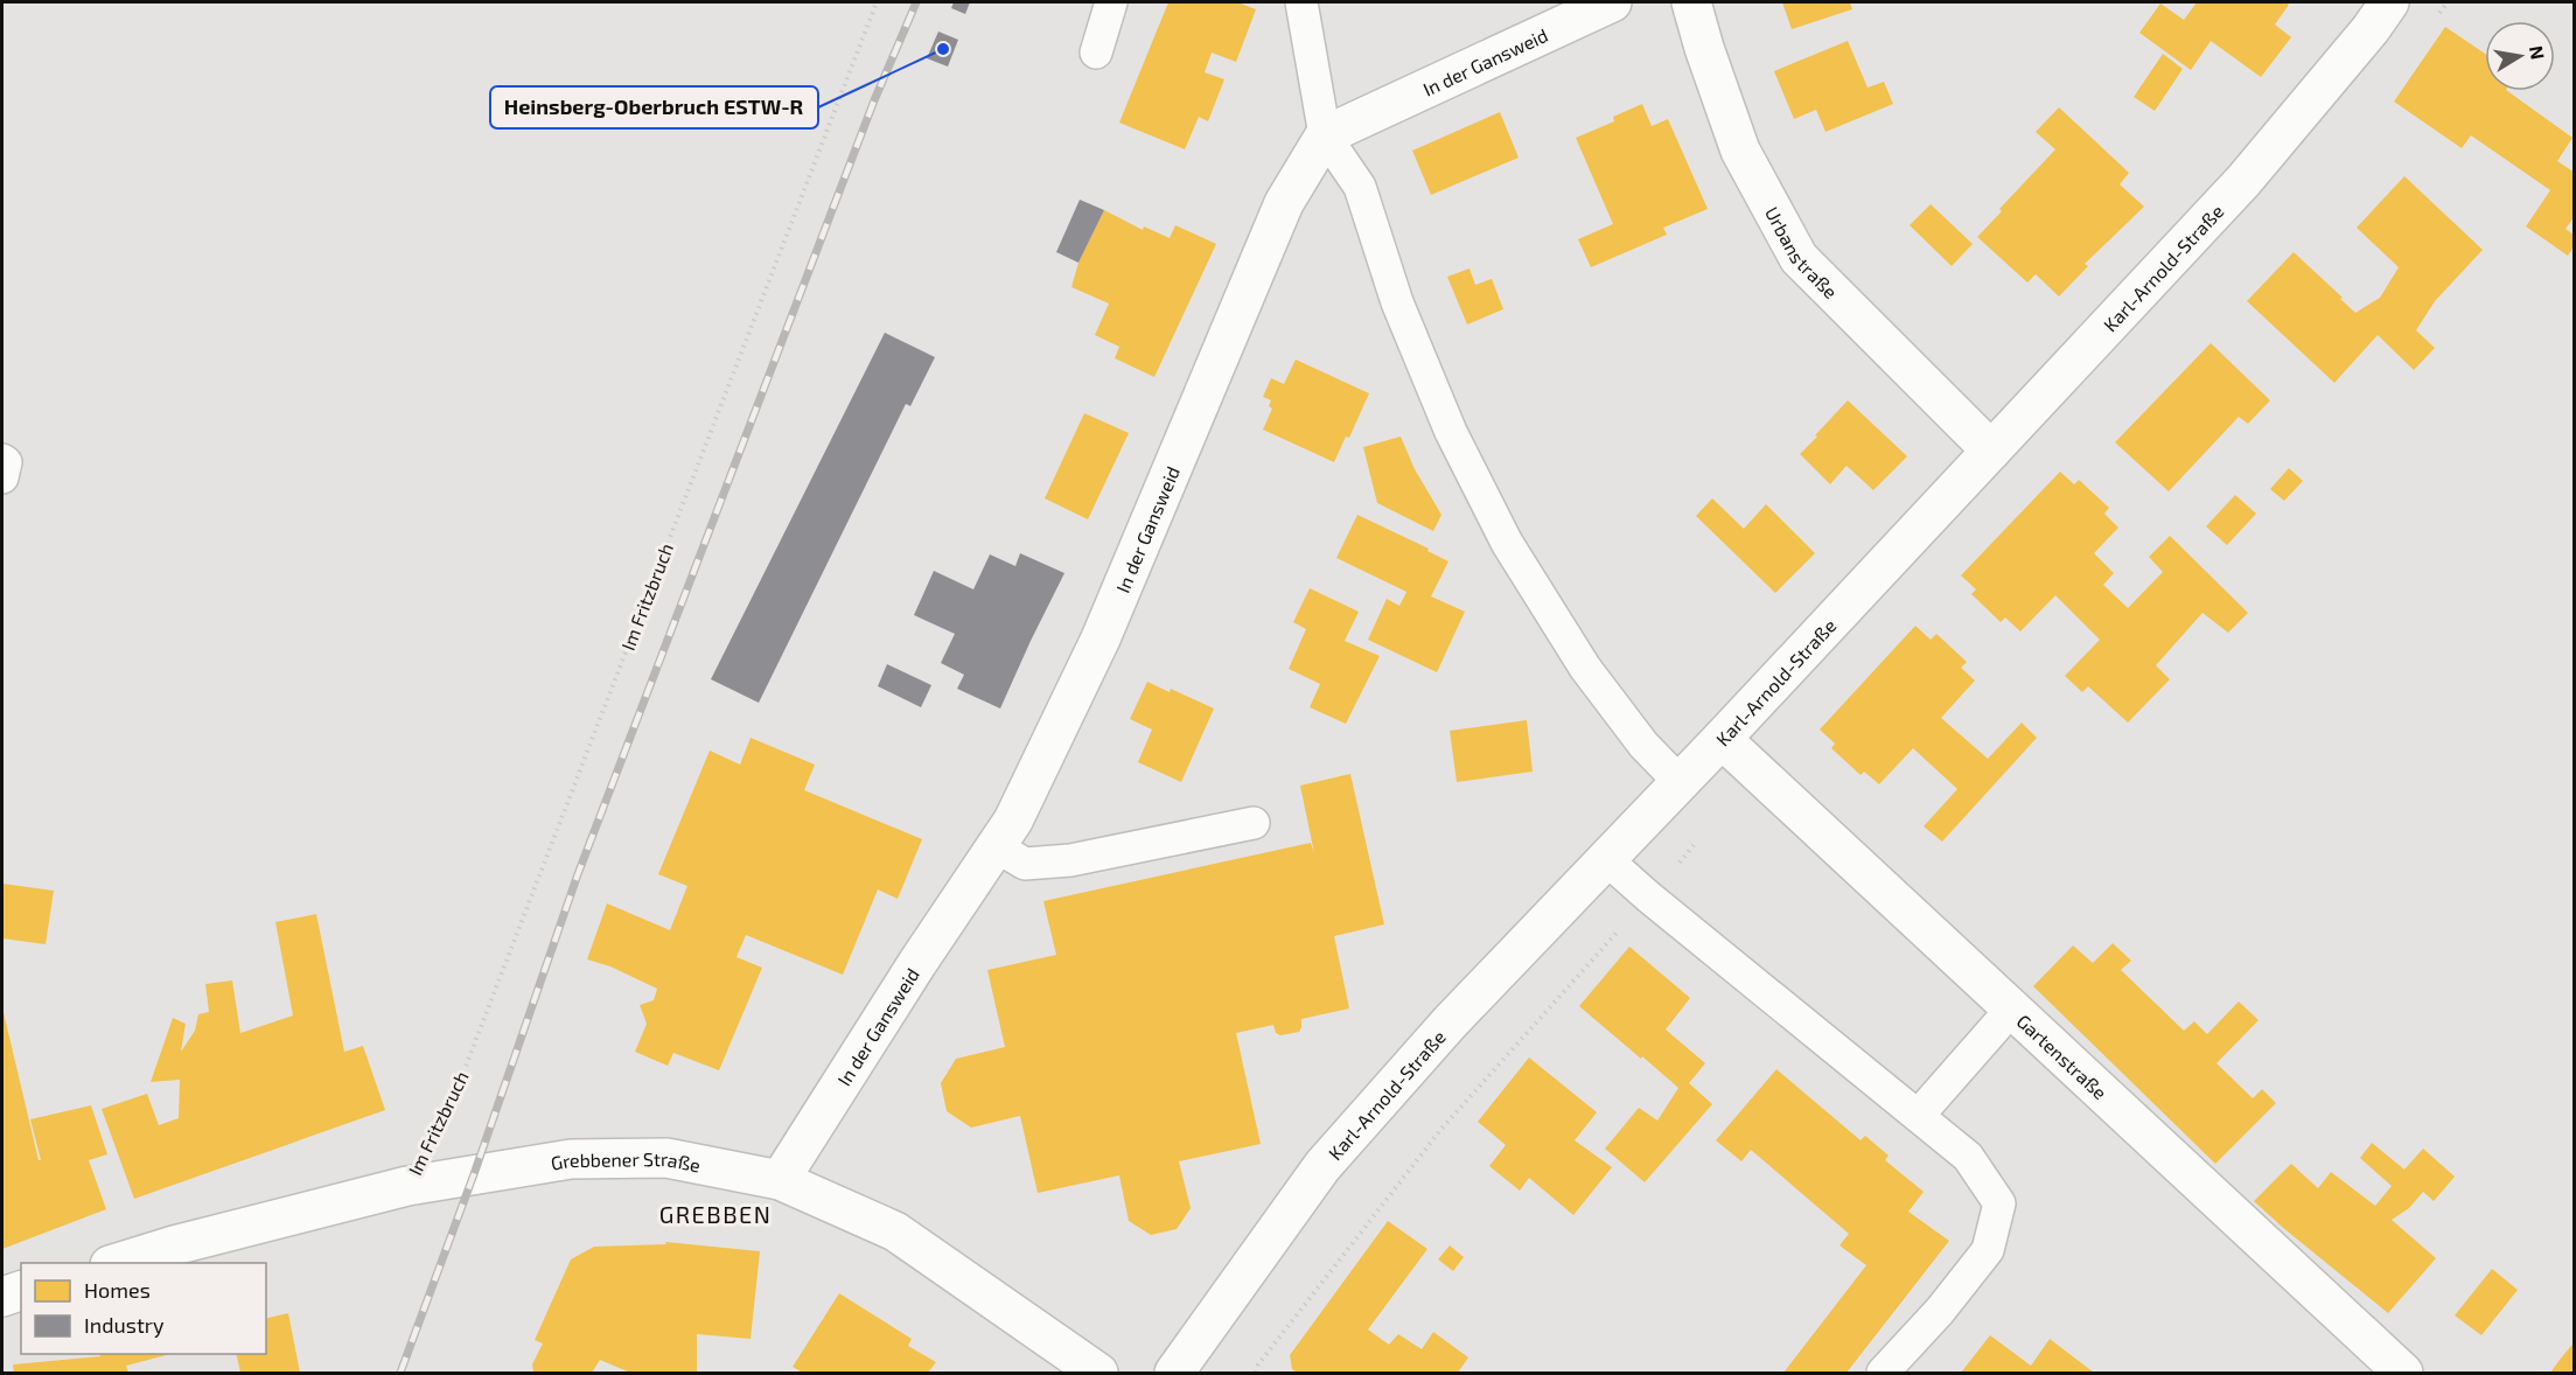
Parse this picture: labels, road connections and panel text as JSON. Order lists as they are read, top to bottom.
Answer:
{
  "streets": {
    "street": [
      "In der Gansweid",
      "Urbanstraße",
      "Karl-Arnold-Straße",
      "Gartenstraße",
      "Grebbener Straße"
    ],
    "path": ["Im Fritzbruch"]
  },
  "crossings": [
    ["In der Gansweid", "Grebbener Straße"],
    ["Urbanstraße", "Karl-Arnold-Straße"],
    ["Karl-Arnold-Straße", "Gartenstraße"],
    ["Im Fritzbruch", "Grebbener Straße"]
  ],
  "districts": ["GREBBEN"],
  "places": ["Heinsberg-Oberbruch ESTW-R"],
  "legend": ["Homes", "Industry"],
  "north": "right"
}
